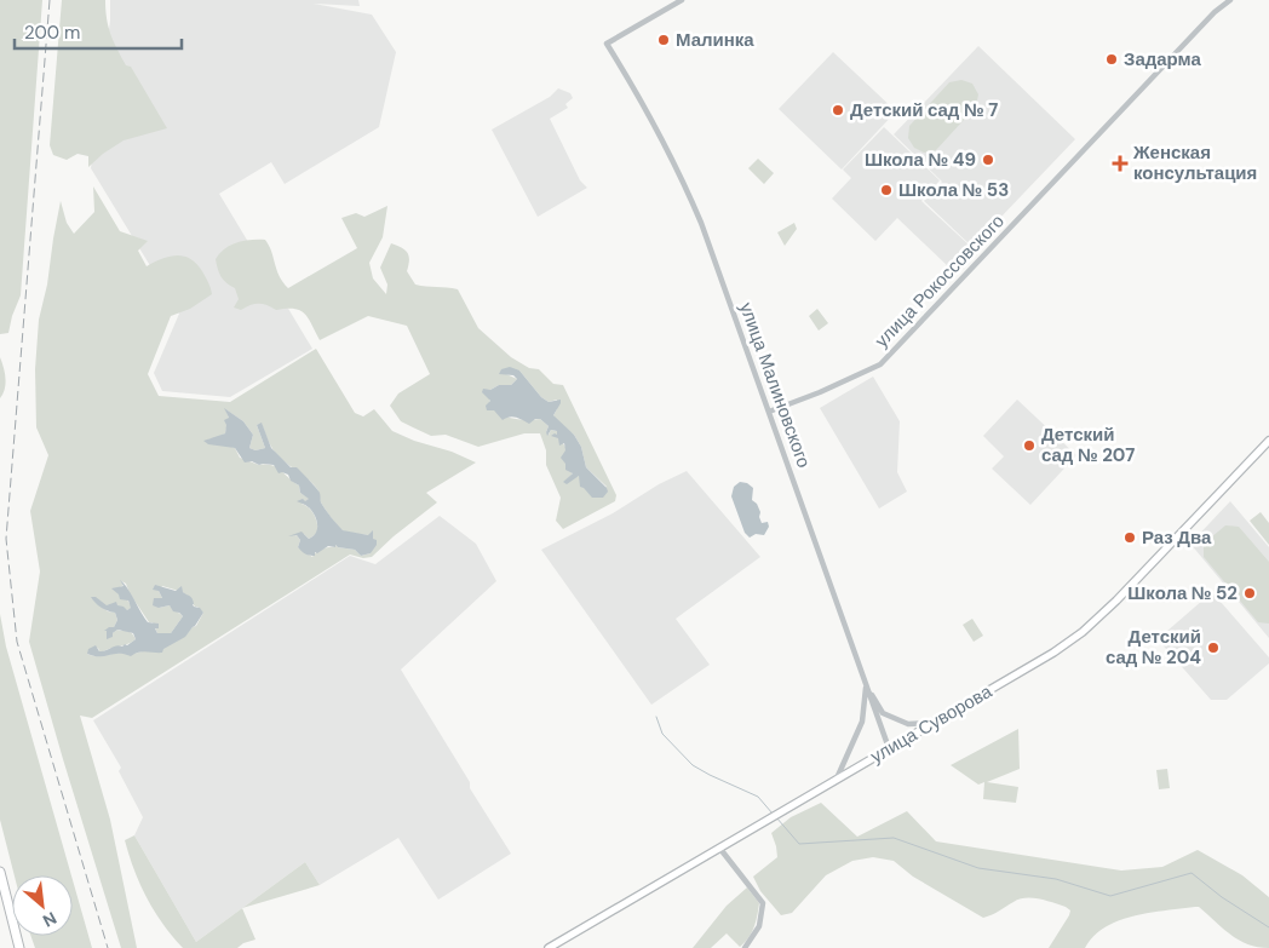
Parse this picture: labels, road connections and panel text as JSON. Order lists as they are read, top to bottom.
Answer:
{
  "streets": {
    "main road": ["улица Суворова"],
    "street": ["улица Рокоссовского", "улица Малиновского"]
  },
  "crossings": [
    ["улица Рокоссовского", "улица Малиновского"],
    ["улица Малиновского", "улица Суворова"]
  ],
  "places": {
    "other": [
      "Малинка",
      "Задарма",
      "Детский сад № 7",
      "Школа № 49",
      "Школа № 53",
      "Детский сад № 207",
      "Раз Два",
      "Школа № 52",
      "Детский сад № 204"
    ],
    "health": ["Женская консультация"]
  },
  "scale_bar": "200 m",
  "north": "bottom right"
}
